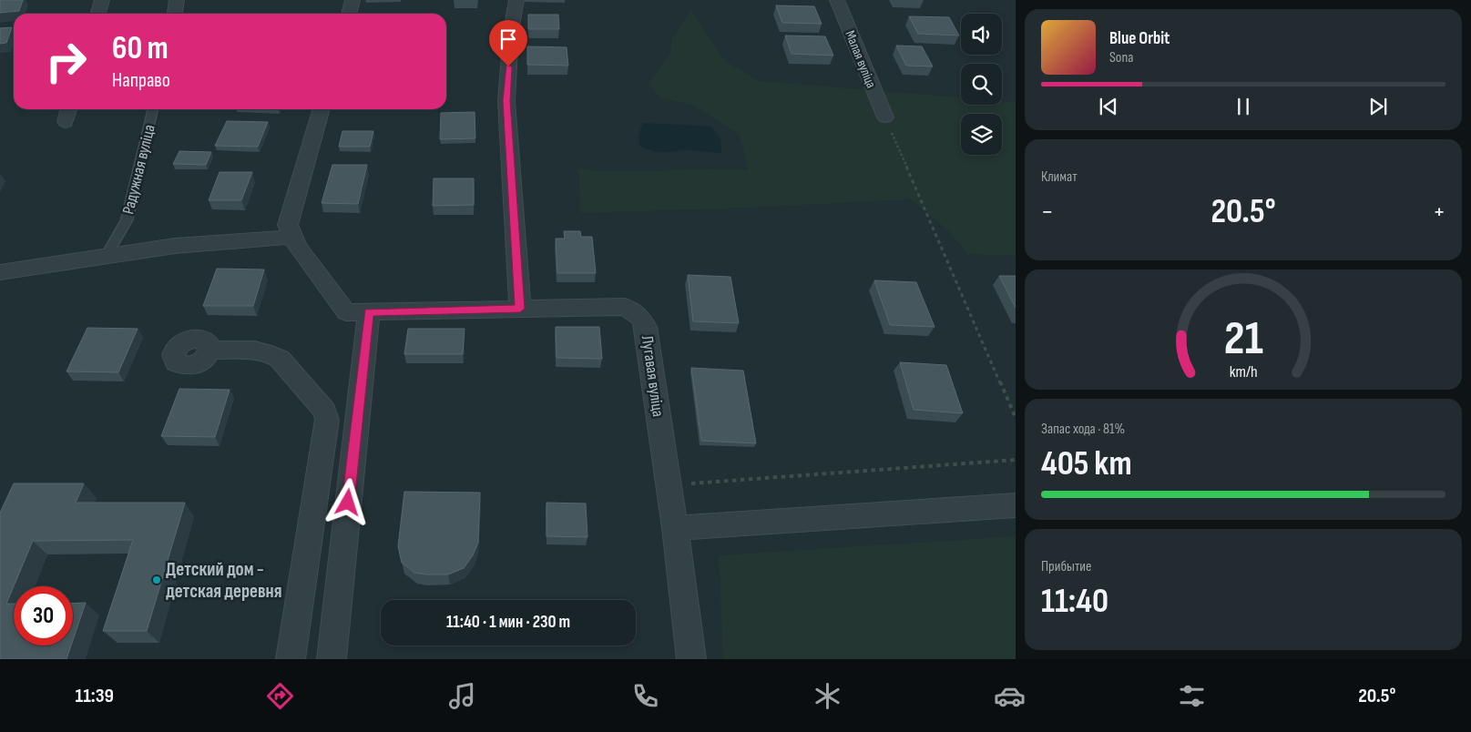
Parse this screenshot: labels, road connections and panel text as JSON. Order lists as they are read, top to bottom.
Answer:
{
  "streets": {
    "street": ["Малая вуліца", "Лугавая вуліца"],
    "lane": ["Радужная вуліца"]
  },
  "places": ["Детский дом - детская деревня"],
  "page": {
    "turn": ["60 m", "Направо"],
    "song": ["Blue Orbit", "Sona"],
    "tile": [
      "Климат",
      ["Запас хода · 81%", "405 km"],
      ["Прибытие", "11:40"]
    ],
    "heat": ["−", "20.5°", "+"],
    "limit": "30",
    "trip": "11:40 · 1 мин · 230 m",
    "tabs": ["11:39", "20.5°"],
    "gauge": ["21", "km/h"]
  }
}
